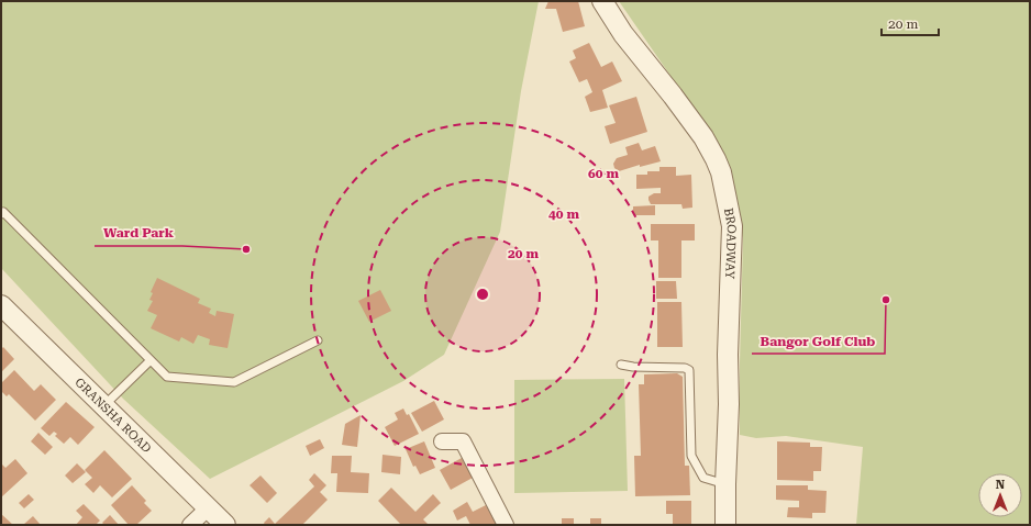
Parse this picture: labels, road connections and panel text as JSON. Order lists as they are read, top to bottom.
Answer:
{
  "streets": {
    "street": ["BROADWAY", "GRANSHA ROAD"]
  },
  "places": ["Ward Park", "Bangor Golf Club"],
  "scale_bar": "20 m",
  "north": "top",
  "rings": ["60 m", "40 m", "20 m"]
}
